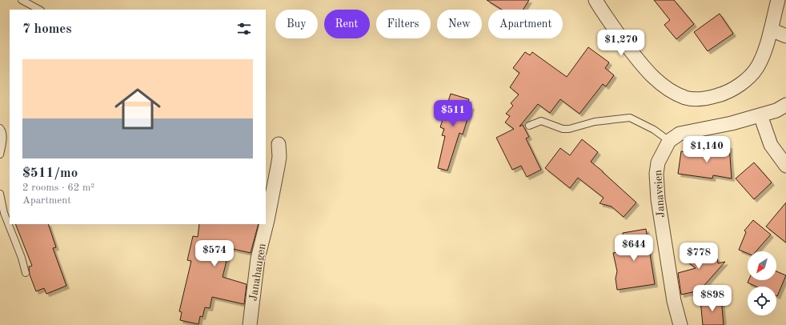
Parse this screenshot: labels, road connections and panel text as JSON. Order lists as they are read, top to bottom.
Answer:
{
  "streets": {
    "street": ["Janaveien", "Janahaugen"]
  },
  "north": "bottom left",
  "page": {
    "chip": [
      "Buy",
      "Rent",
      "Filters",
      "New",
      "Apartment"
    ],
    "heading": "7 homes",
    "price": [
      "$1,270",
      "$511",
      "$1,140",
      "$644",
      "$574",
      "$778",
      "$898"
    ],
    "list": [
      {
        "name": "$511/mo",
        "note": "2 rooms · 62 m² · Apartment"
      }
    ]
  }
}
